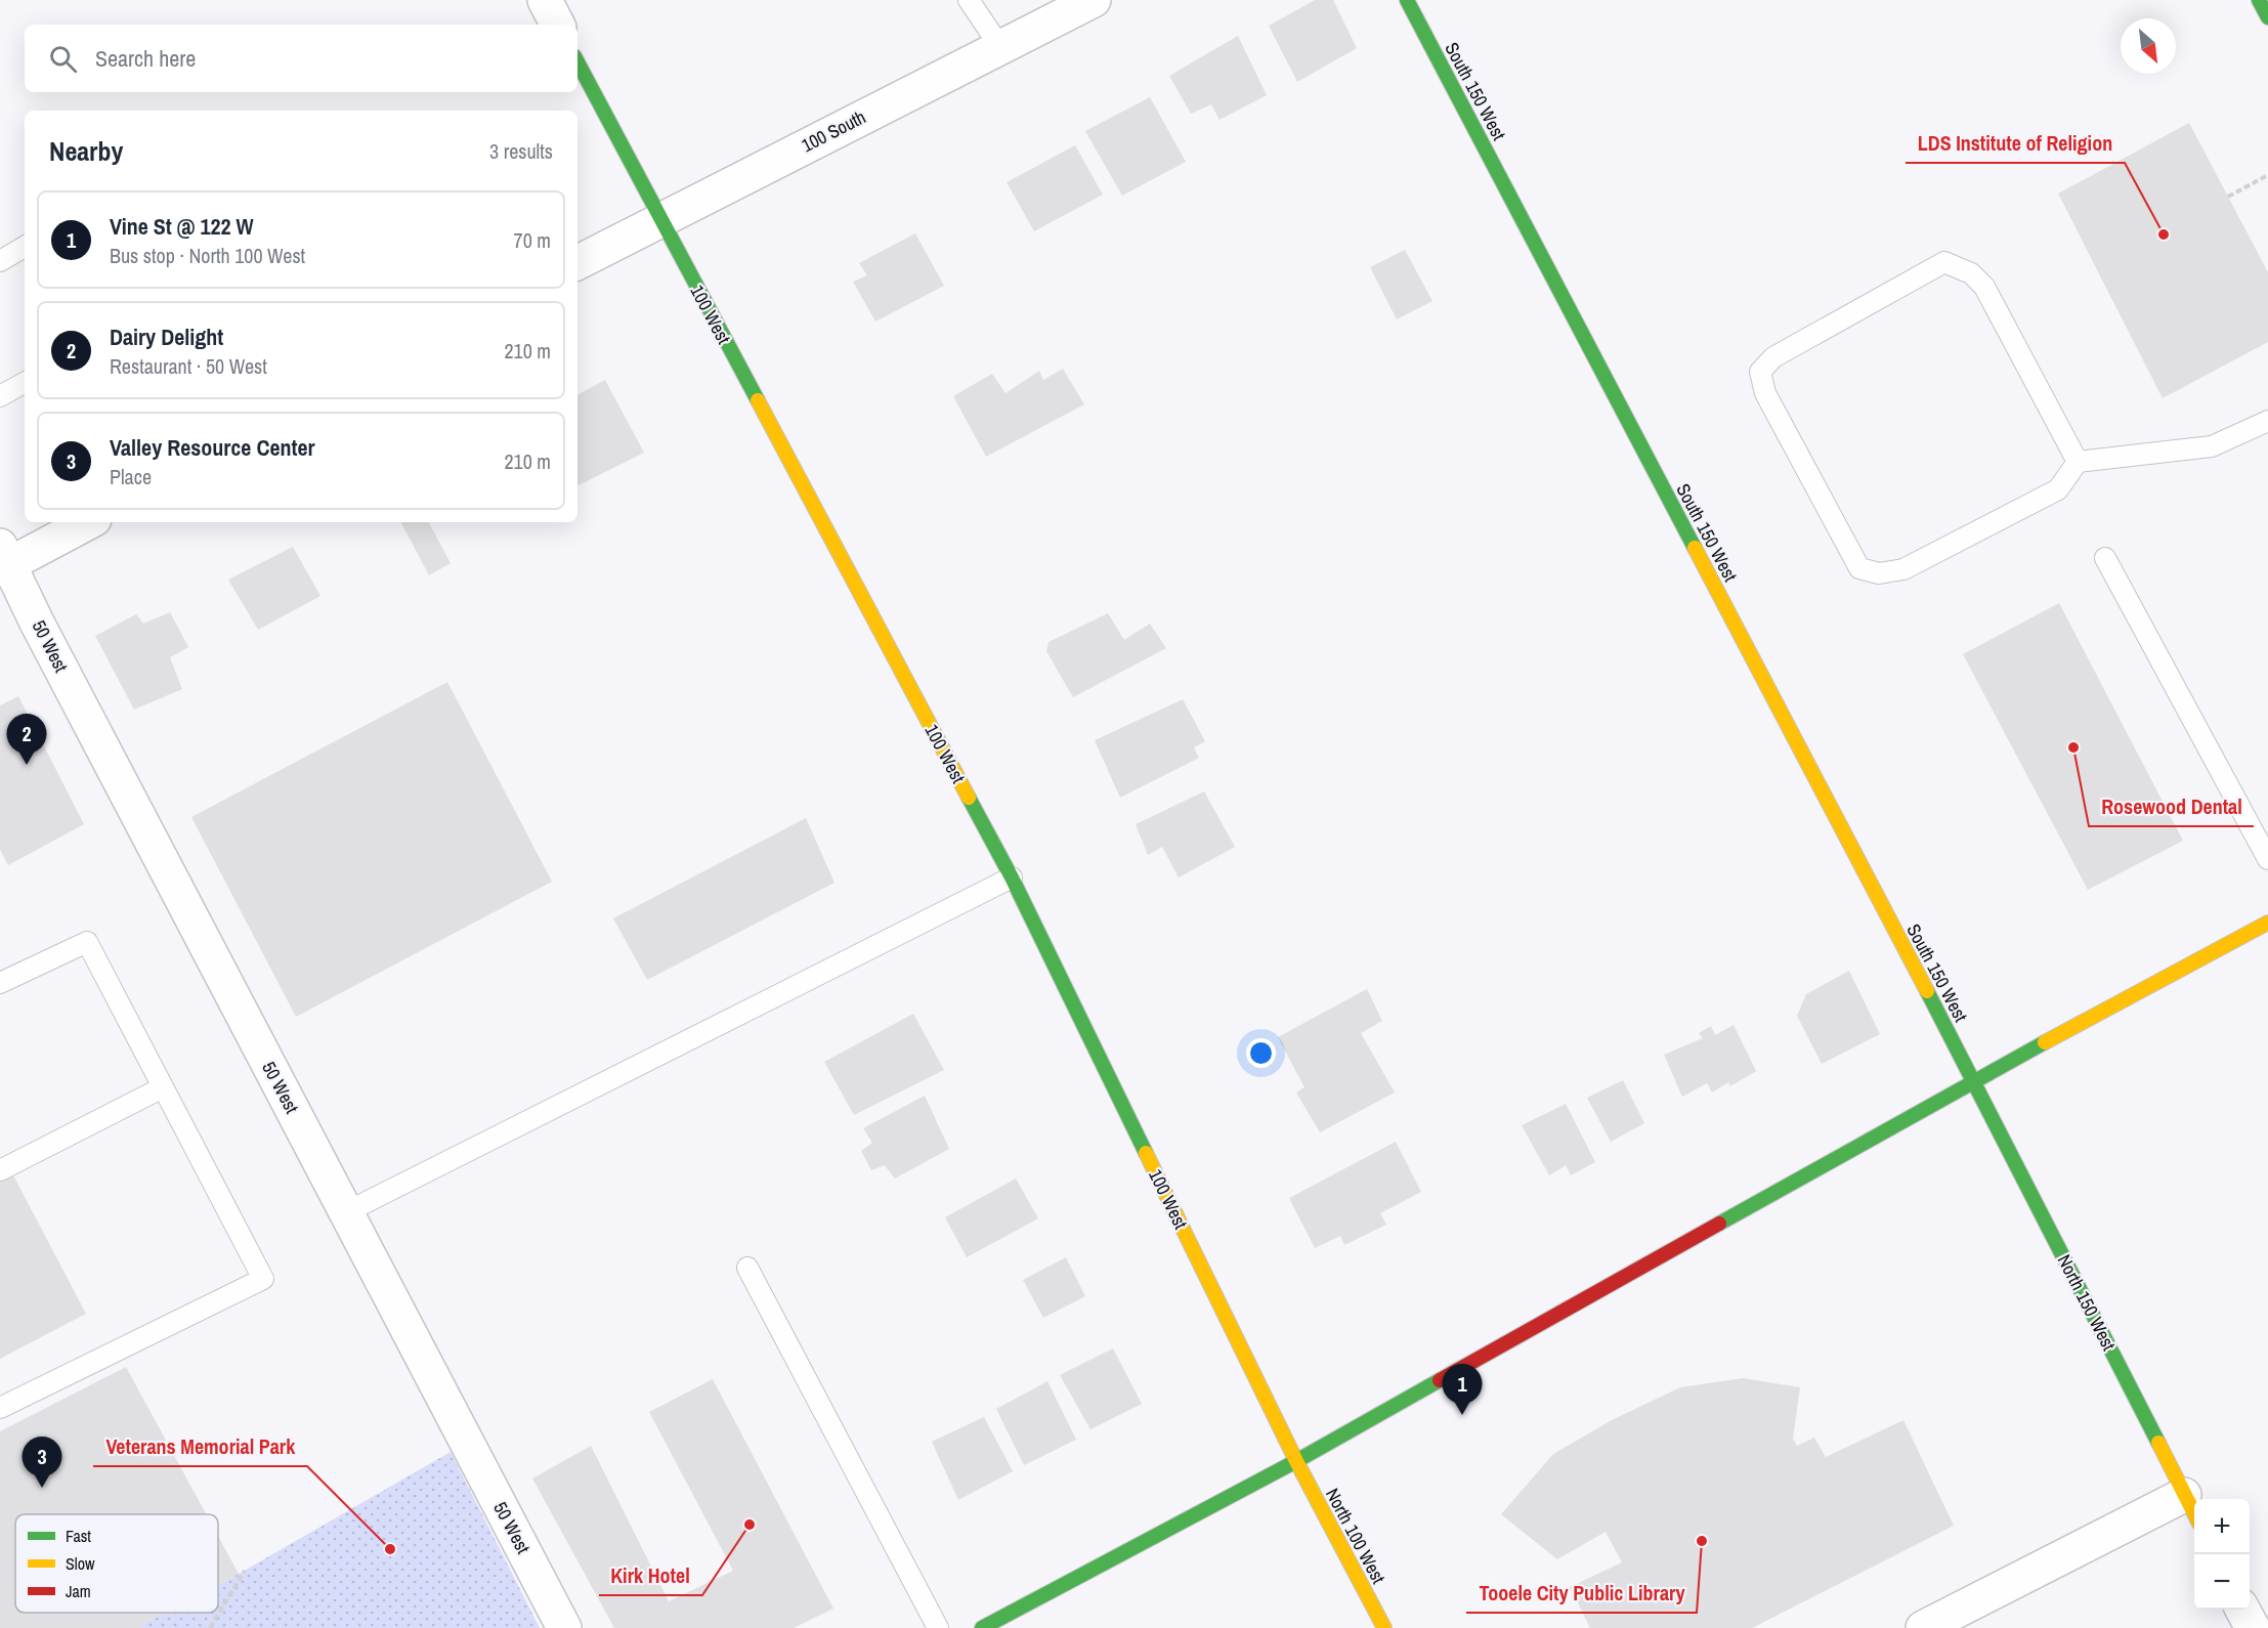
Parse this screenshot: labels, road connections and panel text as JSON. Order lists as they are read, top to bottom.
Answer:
{
  "streets": {
    "street": [
      "South 150 West",
      "100 South",
      "100 West",
      "50 West",
      "North 150 West",
      "North 100 West"
    ]
  },
  "crossings": [
    ["South 150 West", "North 150 West"],
    ["100 South", "100 West"],
    ["100 West", "North 100 West"]
  ],
  "places": [
    "LDS Institute of Religion",
    "Rosewood Dental",
    "Kirk Hotel",
    "Tooele City Public Library",
    "Veterans Memorial Park"
  ],
  "legend": ["Fast", "Slow", "Jam"],
  "north": "bottom right",
  "page": {
    "search": "Search here",
    "heading": ["Nearby", "3 results"],
    "list": [
      {
        "mark": "1",
        "name": "Vine St @ 122 W",
        "note": "Bus stop · North 100 West",
        "value": "70 m"
      },
      {
        "mark": "2",
        "name": "Dairy Delight",
        "note": "Restaurant · 50 West",
        "value": "210 m"
      },
      {
        "mark": "3",
        "name": "Valley Resource Center",
        "note": "Place",
        "value": "210 m"
      }
    ],
    "pins": ["2", "1", "3"],
    "map_buttons": ["+", "−"]
  }
}
